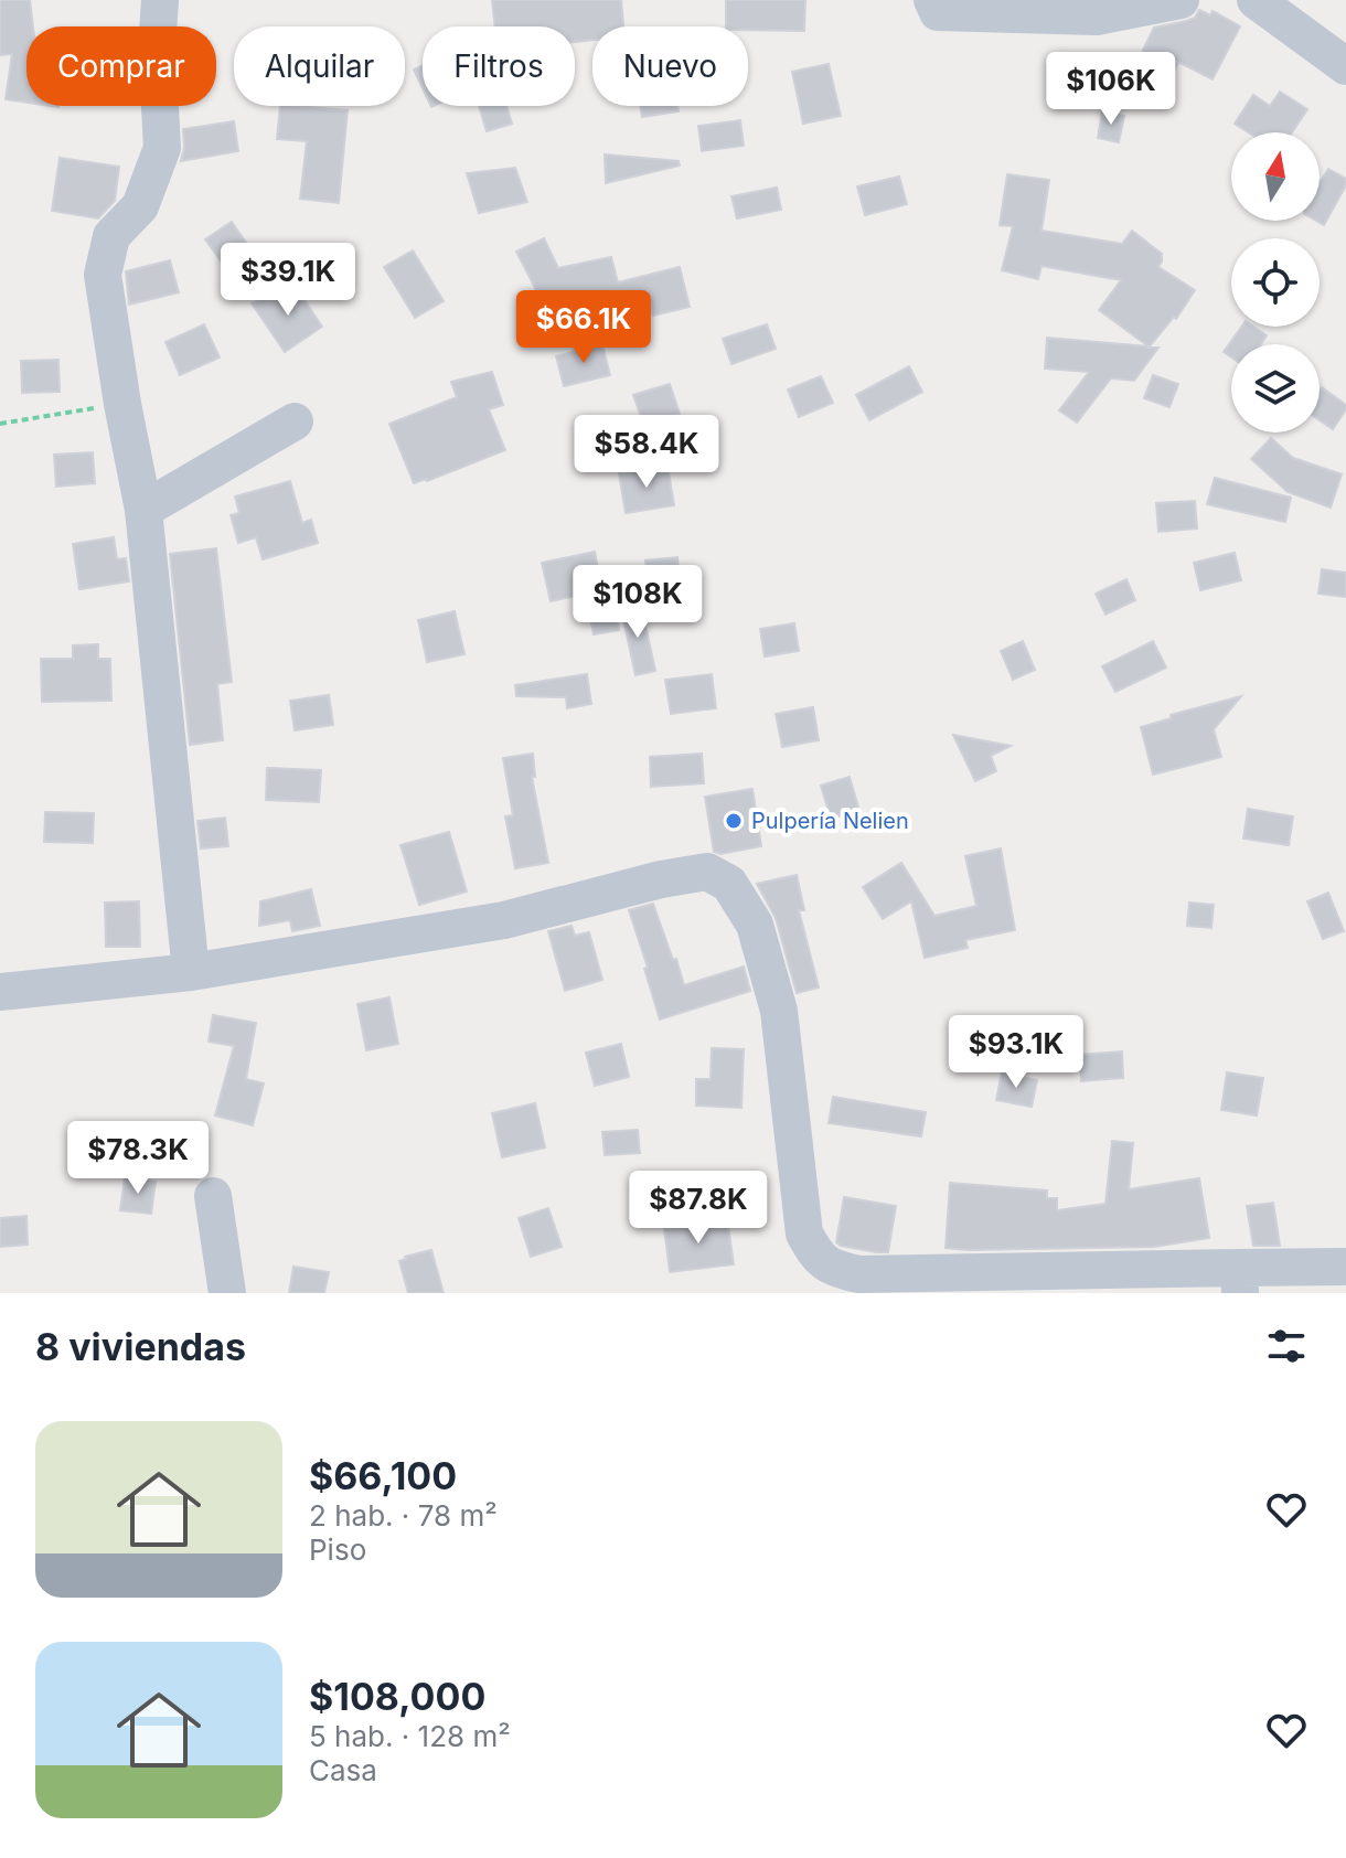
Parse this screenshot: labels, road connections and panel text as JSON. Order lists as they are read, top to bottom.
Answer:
{
  "places": ["Pulpería Nelien"],
  "north": "top",
  "page": {
    "chip": [
      "Comprar",
      "Alquilar",
      "Filtros",
      "Nuevo"
    ],
    "price": [
      "$106K",
      "$39.1K",
      "$66.1K",
      "$58.4K",
      "$108K",
      "$93.1K",
      "$78.3K",
      "$87.8K"
    ],
    "heading": "8 viviendas",
    "list": [
      {
        "name": "$66,100",
        "note": "2 hab. · 78 m² · Piso"
      },
      {
        "name": "$108,000",
        "note": "5 hab. · 128 m² · Casa"
      }
    ]
  }
}
